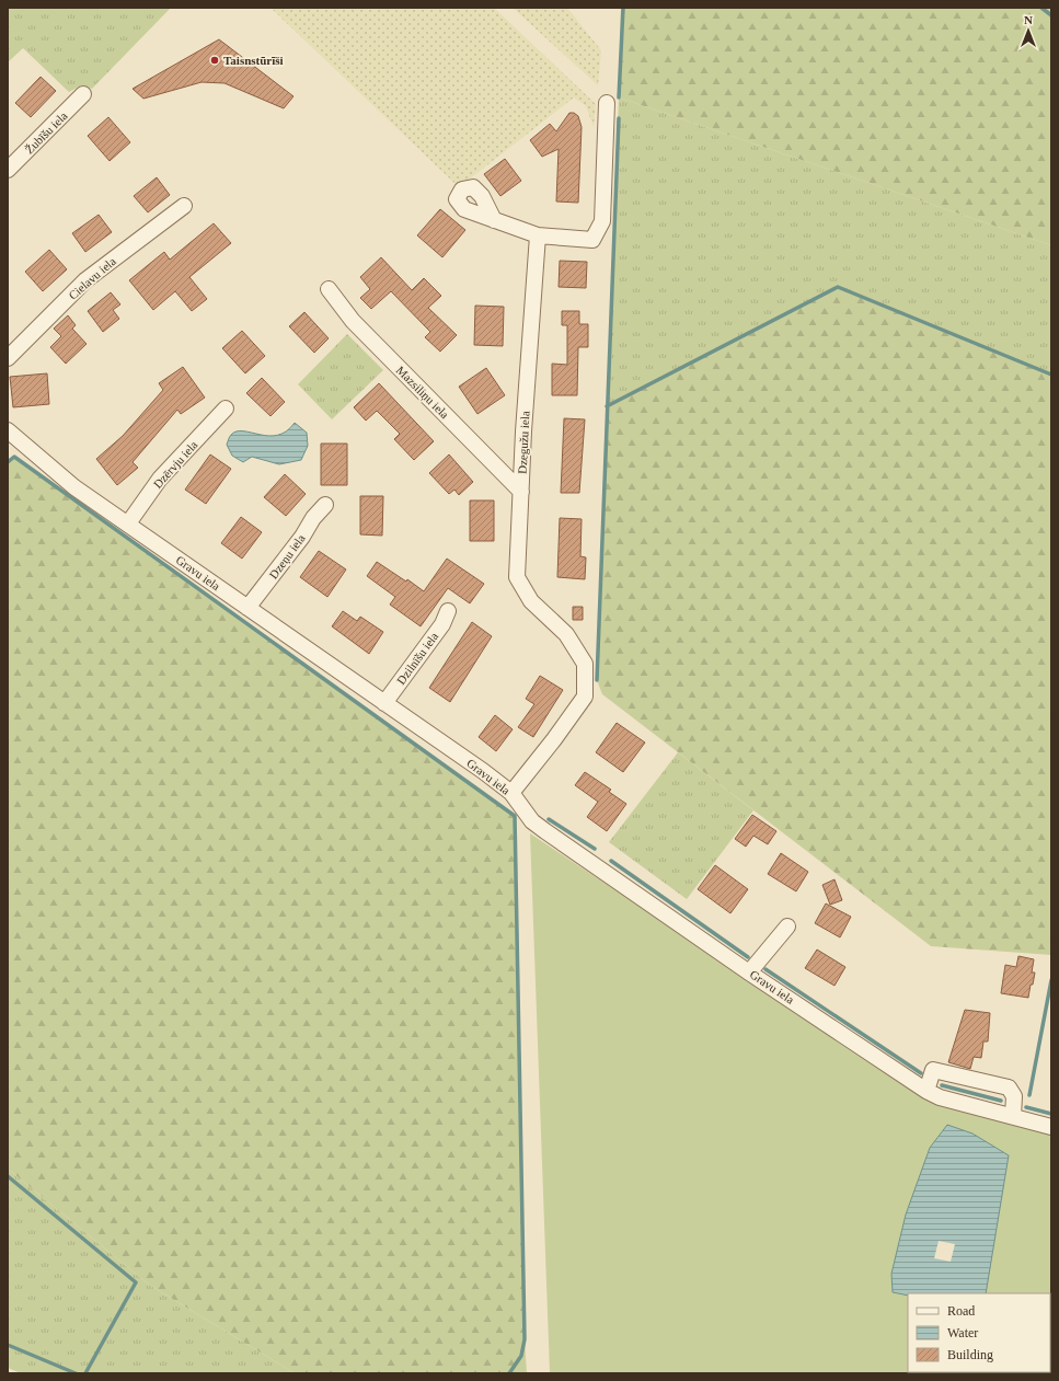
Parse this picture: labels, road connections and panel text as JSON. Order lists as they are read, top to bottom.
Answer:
{
  "streets": {
    "street": [
      "Žubīšu iela",
      "Cielavu iela",
      "Mazsiliņu iela",
      "Dzegužu iela",
      "Dzērvju iela",
      "Dzeņu iela",
      "Gravu iela",
      "Dzilnīšu iela"
    ]
  },
  "crossings": [
    ["Mazsiliņu iela", "Dzegužu iela"],
    ["Dzegužu iela", "Gravu iela"],
    ["Dzērvju iela", "Gravu iela"],
    ["Dzeņu iela", "Gravu iela"],
    ["Gravu iela", "Dzilnīšu iela"]
  ],
  "places": ["Taisnstūrīši"],
  "legend": ["Road", "Water", "Building"],
  "north": "top"
}
